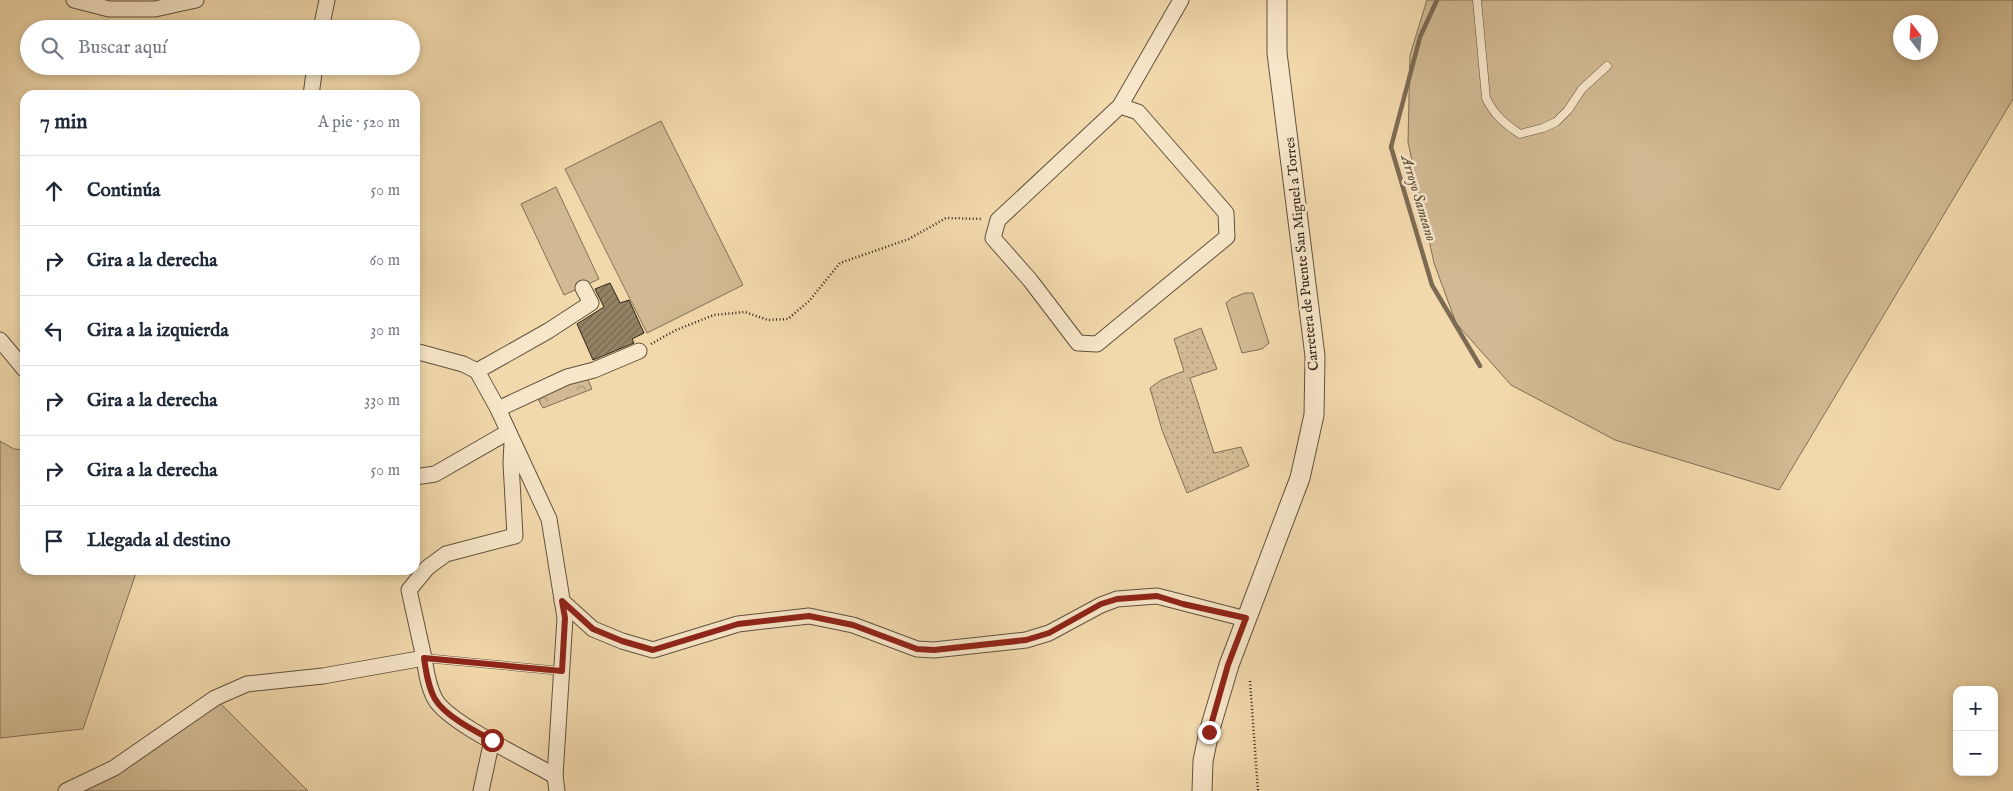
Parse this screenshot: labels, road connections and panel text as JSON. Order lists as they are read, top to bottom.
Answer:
{
  "streets": {
    "street": ["Carretera de Puente San Miguel a Torres"]
  },
  "water": ["Arroyo Sameano"],
  "north": "top",
  "page": {
    "search": "Buscar aquí",
    "heading": ["7 min", "A pie · 520 m"],
    "list": [
      ["Continúa", "50 m"],
      ["Gira a la derecha", "60 m"],
      ["Gira a la izquierda", "30 m"],
      ["Gira a la derecha", "330 m"],
      ["Gira a la derecha", "50 m"],
      "Llegada al destino"
    ],
    "map_buttons": ["+", "−"]
  }
}
